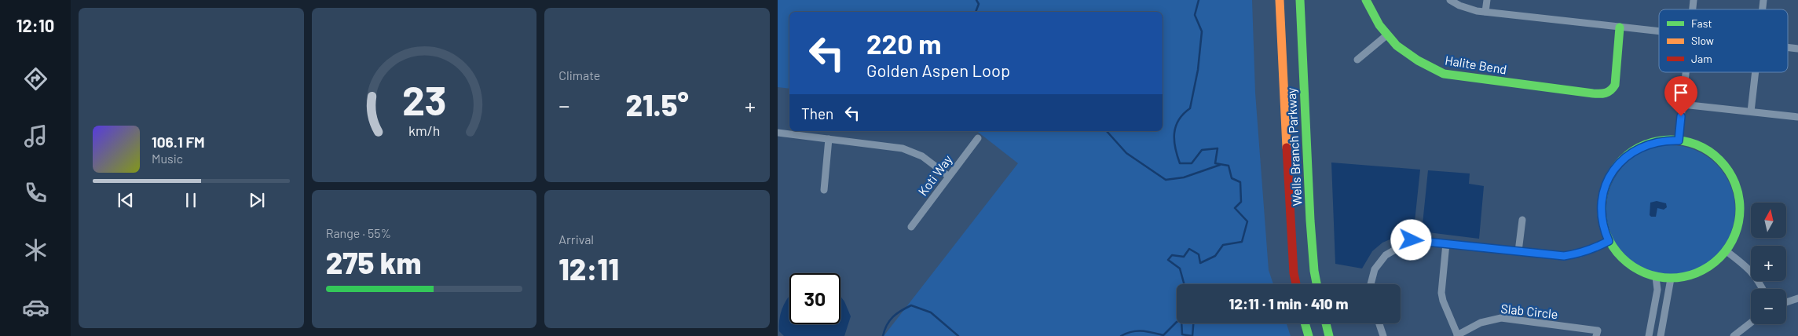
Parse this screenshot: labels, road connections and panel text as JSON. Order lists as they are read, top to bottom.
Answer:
{
  "streets": {
    "street": [
      "Halite Bend",
      "Wells Branch Parkway",
      "Koti Way",
      "Slab Circle"
    ]
  },
  "legend": ["Fast", "Slow", "Jam"],
  "north": "top",
  "page": {
    "tabs": "12:10",
    "tile": [
      "Climate",
      ["Range · 55%", "275 km"],
      ["Arrival", "12:11"]
    ],
    "turn": ["220 m", "Golden Aspen Loop"],
    "heat": ["−", "21.5°", "+"],
    "then": "Then",
    "song": ["106.1 FM", "Music"],
    "map_buttons": ["+", "−"],
    "limit": "30",
    "trip": "12:11 · 1 min · 410 m",
    "gauge": ["23", "km/h"]
  }
}
